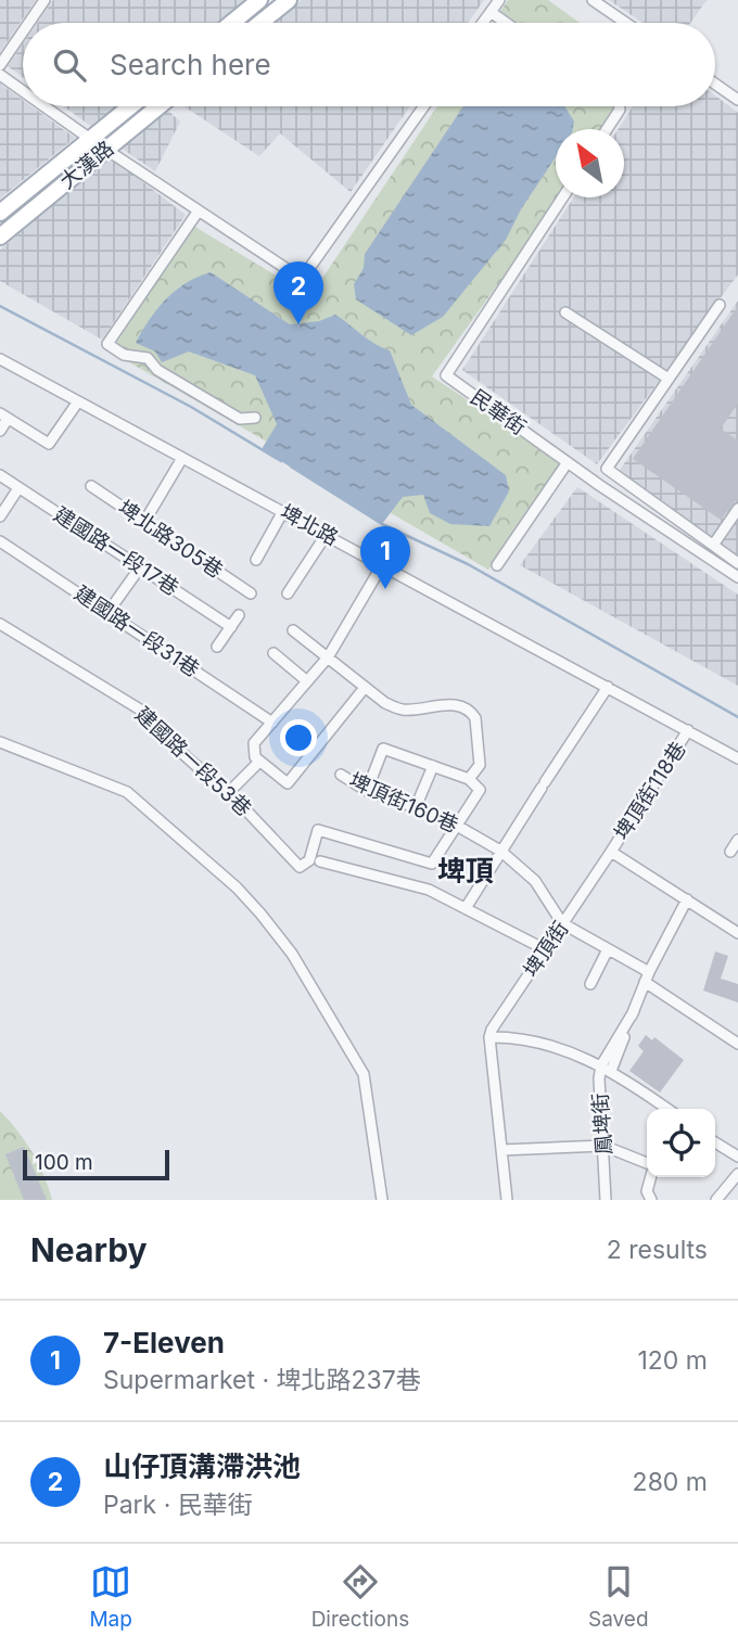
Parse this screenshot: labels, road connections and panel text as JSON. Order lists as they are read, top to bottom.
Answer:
{
  "streets": {
    "main road": ["大漢路"],
    "street": [
      "民華街",
      "埤北路",
      "埤北路305巷",
      "建國路一段17巷",
      "建國路一段31巷",
      "建國路一段53巷",
      "埤頂街118巷",
      "埤頂街160巷",
      "埤頂街",
      "鳳埤街"
    ]
  },
  "crossings": [
    ["埤北路", "埤頂街118巷"],
    ["建國路一段53巷", "埤頂街160巷"],
    ["埤頂街118巷", "埤頂街"],
    ["埤頂街160巷", "埤頂街"]
  ],
  "districts": ["埤頂"],
  "scale_bar": "100 m",
  "north": "top left",
  "page": {
    "search": "Search here",
    "pins": ["2", "1"],
    "scale": "100 m",
    "heading": ["Nearby", "2 results"],
    "list": [
      {
        "mark": "1",
        "name": "7-Eleven",
        "note": "Supermarket · 埤北路237巷",
        "value": "120 m"
      },
      {
        "mark": "2",
        "name": "山仔頂溝滯洪池",
        "note": "Park · 民華街",
        "value": "280 m"
      }
    ],
    "nav": ["Map", "Directions", "Saved"]
  }
}
